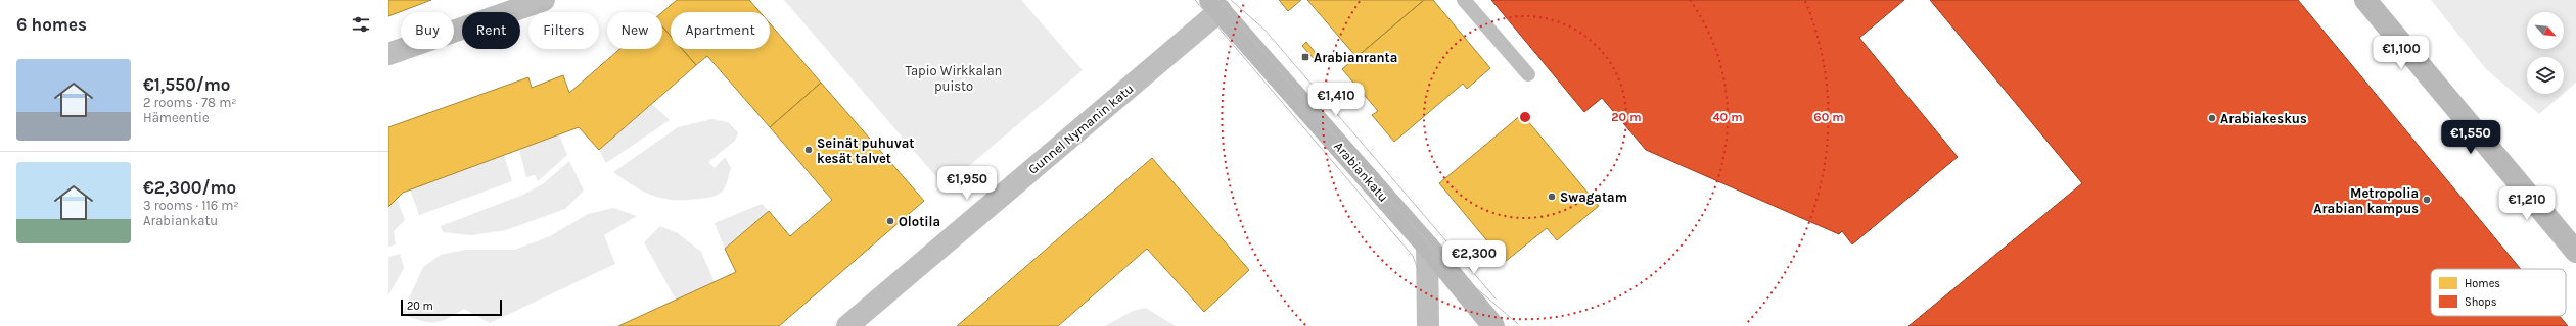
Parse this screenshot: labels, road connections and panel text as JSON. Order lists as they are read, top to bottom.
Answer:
{
  "streets": {
    "street": ["Gunnel Nymanin katu", "Arabiankatu"]
  },
  "crossings": [
    ["Gunnel Nymanin katu", "Arabiankatu"]
  ],
  "parks": ["Tapio Wirkkalan puisto"],
  "places": {
    "transit": ["Arabianranta"],
    "other": [
      "Arabiakeskus",
      "Seinät puhuvat kesät talvet",
      "Swagatam",
      "Metropolia Arabian kampus",
      "Olotila"
    ]
  },
  "legend": ["Homes", "Shops"],
  "scale_bar": "20 m",
  "north": "bottom right",
  "page": {
    "heading": "6 homes",
    "chip": [
      "Buy",
      "Rent",
      "Filters",
      "New",
      "Apartment"
    ],
    "price": [
      "€1,100",
      "€1,410",
      "€1,550",
      "€1,950",
      "€1,210",
      "€2,300"
    ],
    "list": [
      {
        "name": "€1,550/mo",
        "note": "2 rooms · 78 m² · Hämeentie"
      },
      {
        "name": "€2,300/mo",
        "note": "3 rooms · 116 m² · Arabiankatu"
      }
    ],
    "scale": "20 m"
  },
  "rings": ["20 m", "40 m", "60 m"]
}
